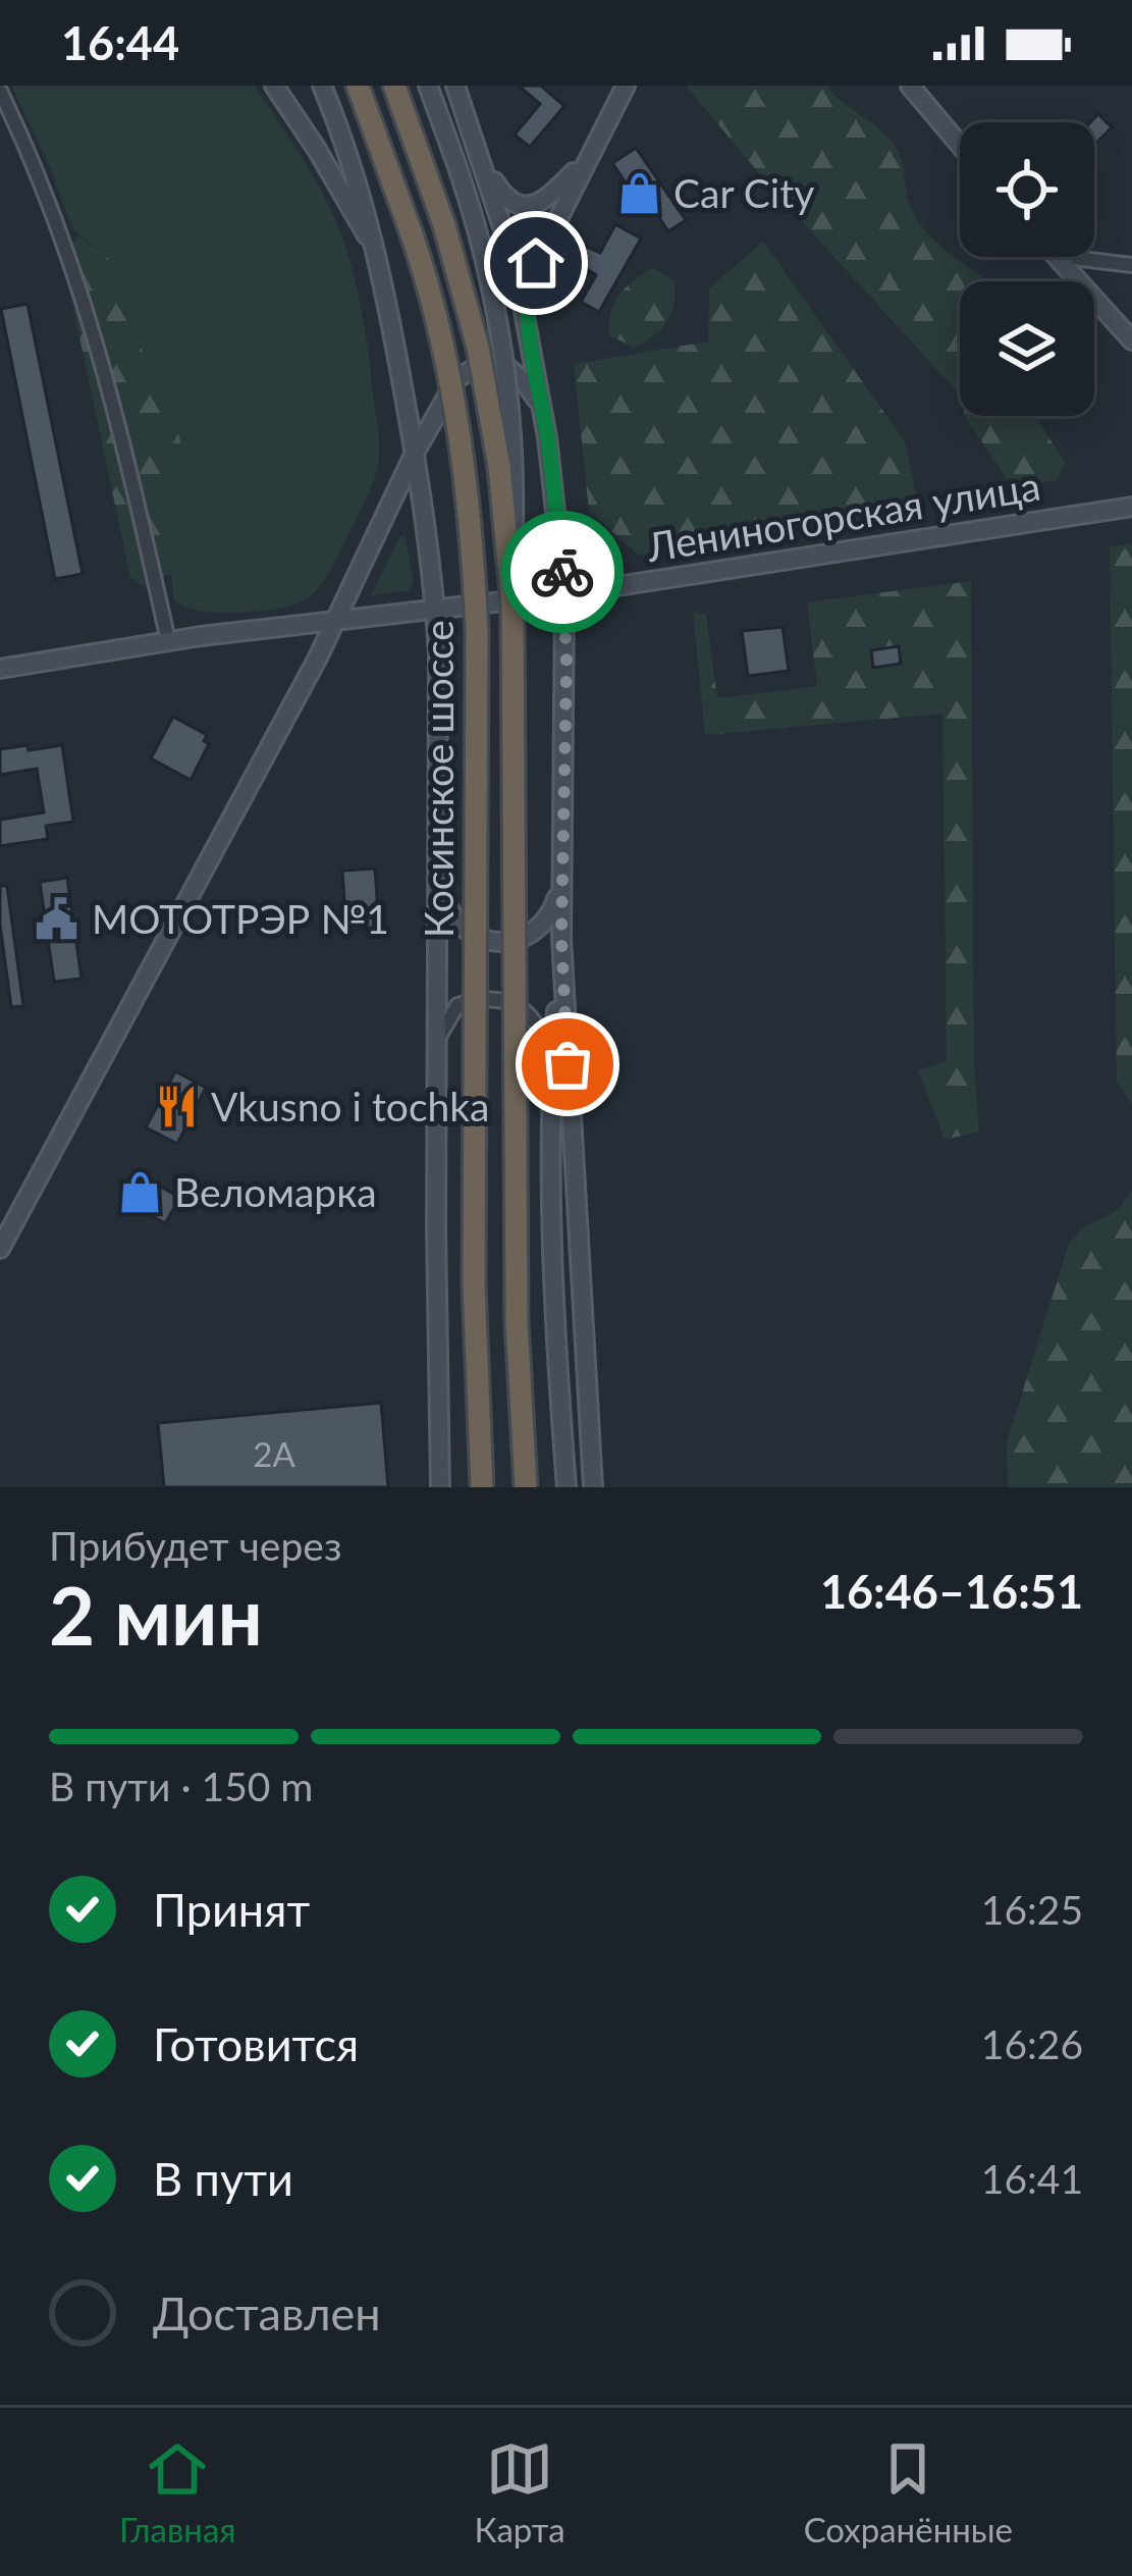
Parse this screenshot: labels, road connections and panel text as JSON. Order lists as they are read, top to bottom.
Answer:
{
  "streets": {
    "highway": ["Косинское шоссе"],
    "main road": ["Лениногорская улица"]
  },
  "places": {
    "shop": ["Car City", "Веломарка"],
    "public building": ["МОТОТРЭР №1"],
    "restaurant": ["Vkusno i tochka"]
  },
  "house_numbers": ["2А"],
  "page": {
    "status": "16:44",
    "heading": ["2 мин", "Прибудет через", "16:46–16:51"],
    "bar": "В пути · 150 m",
    "list": [
      ["Принят", "16:25"],
      ["Готовится", "16:26"],
      ["В пути", "16:41"],
      "Доставлен"
    ],
    "tabs": ["Главная", "Карта", "Сохранённые"]
  }
}
